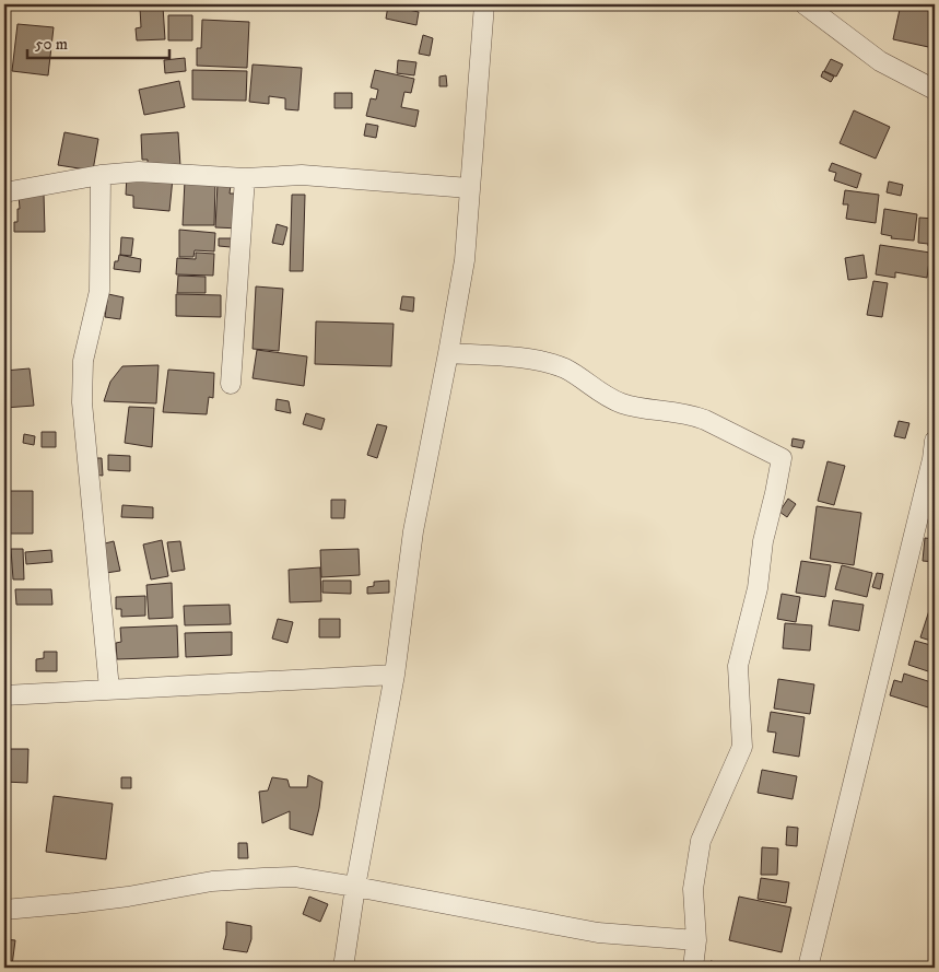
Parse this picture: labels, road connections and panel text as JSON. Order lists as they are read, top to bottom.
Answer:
{
  "scale_bar": "50 m"
}
